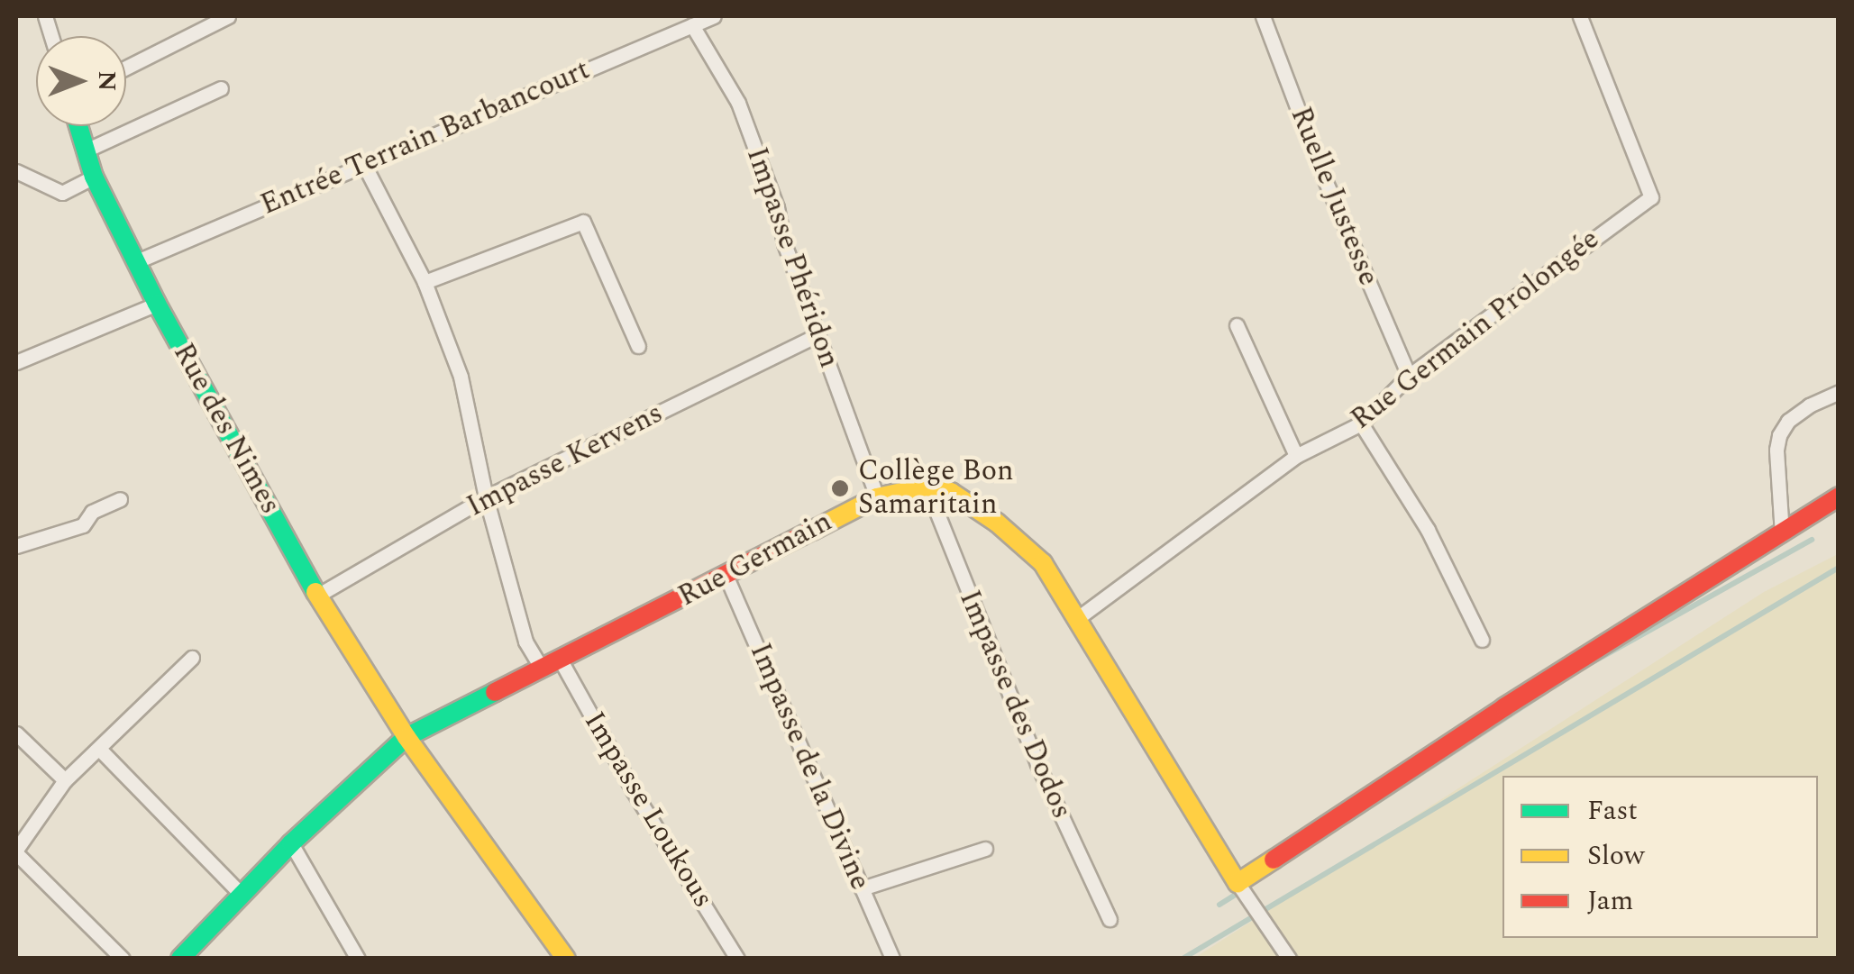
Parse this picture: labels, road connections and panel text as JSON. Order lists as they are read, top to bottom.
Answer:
{
  "streets": {
    "street": [
      "Entrée Terrain Barbancourt",
      "Ruelle Justesse",
      "Impasse Phéridon",
      "Rue Germain Prolongée",
      "Rue des Nimes",
      "Impasse Kervens",
      "Rue Germain",
      "Impasse des Dodos",
      "Impasse de la Divine",
      "Impasse Loukous"
    ]
  },
  "crossings": [
    ["Entrée Terrain Barbancourt", "Impasse Phéridon"],
    ["Entrée Terrain Barbancourt", "Rue des Nimes"],
    ["Ruelle Justesse", "Rue Germain Prolongée"],
    ["Impasse Phéridon", "Impasse Kervens"],
    ["Impasse Phéridon", "Rue Germain"],
    ["Rue des Nimes", "Impasse Kervens"],
    ["Rue des Nimes", "Rue Germain"],
    ["Rue Germain", "Impasse des Dodos"],
    ["Rue Germain", "Impasse de la Divine"],
    ["Rue Germain", "Impasse Loukous"]
  ],
  "places": ["Collège Bon Samaritain"],
  "legend": ["Fast", "Slow", "Jam"],
  "north": "right"
}
